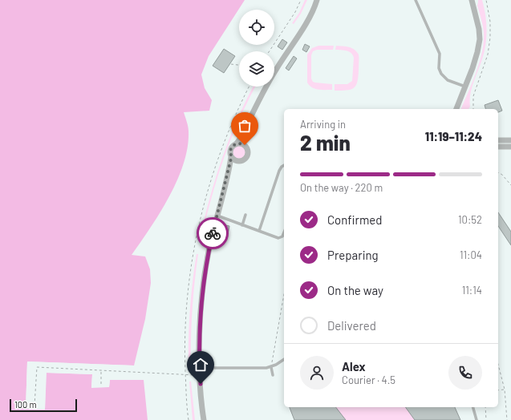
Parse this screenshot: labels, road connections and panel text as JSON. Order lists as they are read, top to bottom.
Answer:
{
  "scale_bar": "100 m",
  "page": {
    "heading": ["2 min", "Arriving in", "11:19–11:24"],
    "panel": ["Alex", "Courier · 4.5"],
    "bar": "On the way · 220 m",
    "list": [
      ["Confirmed", "10:52"],
      ["Preparing", "11:04"],
      ["On the way", "11:14"],
      "Delivered"
    ],
    "scale": "100 m"
  }
}
